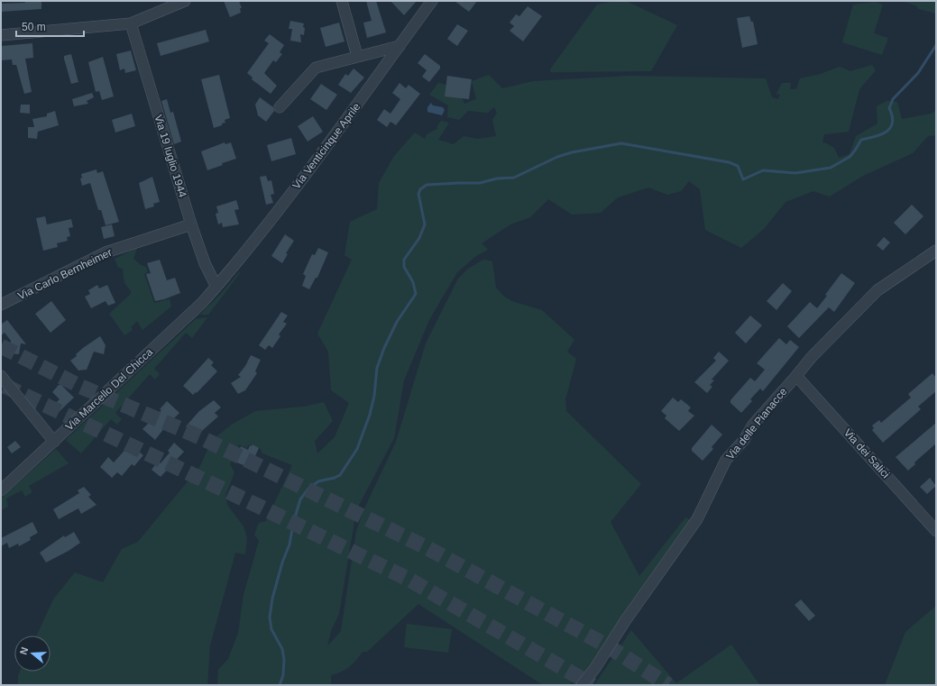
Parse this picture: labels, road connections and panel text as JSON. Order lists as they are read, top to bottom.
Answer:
{
  "streets": {
    "street": [
      "Via Venticinque Aprile",
      "Via 19 luglio 1944",
      "Via Carlo Bernheimer",
      "Via Marcello Del Chicca",
      "Via delle Pianacce",
      "Via dei Salici"
    ]
  },
  "crossings": [
    ["Via Venticinque Aprile", "Via 19 luglio 1944"],
    ["Via Venticinque Aprile", "Via Marcello Del Chicca"],
    ["Via 19 luglio 1944", "Via Carlo Bernheimer"],
    ["Via 19 luglio 1944", "Via Marcello Del Chicca"],
    ["Via delle Pianacce", "Via dei Salici"]
  ],
  "scale_bar": "50 m",
  "north": "left"
}
